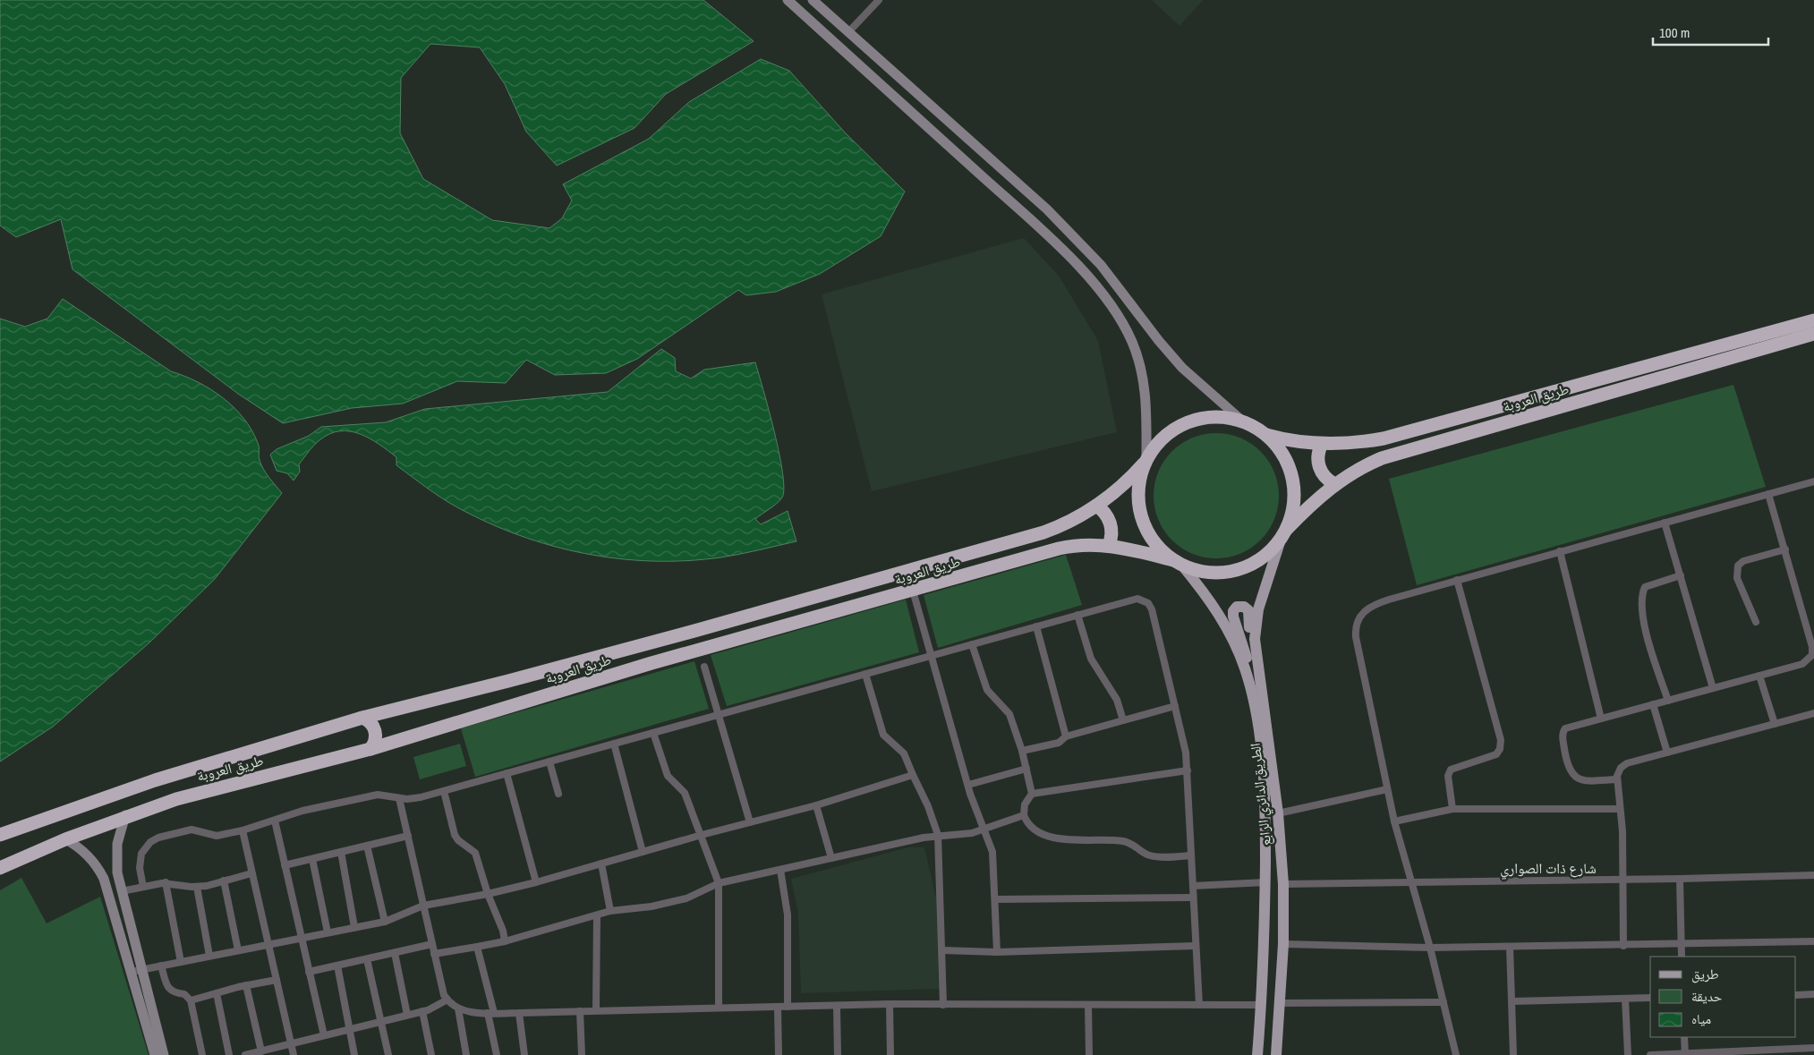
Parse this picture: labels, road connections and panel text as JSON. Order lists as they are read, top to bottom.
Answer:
{
  "streets": {
    "highway": ["طريق العروبة"],
    "main road": ["الطريق الدائري الرابع"],
    "street": ["شارع ذات الصواري"]
  },
  "crossings": [
    ["طريق العروبة", "الطريق الدائري الرابع"],
    ["الطريق الدائري الرابع", "شارع ذات الصواري"]
  ],
  "legend": ["طريق", "حديقة", "مياه"],
  "scale_bar": "100 m"
}
